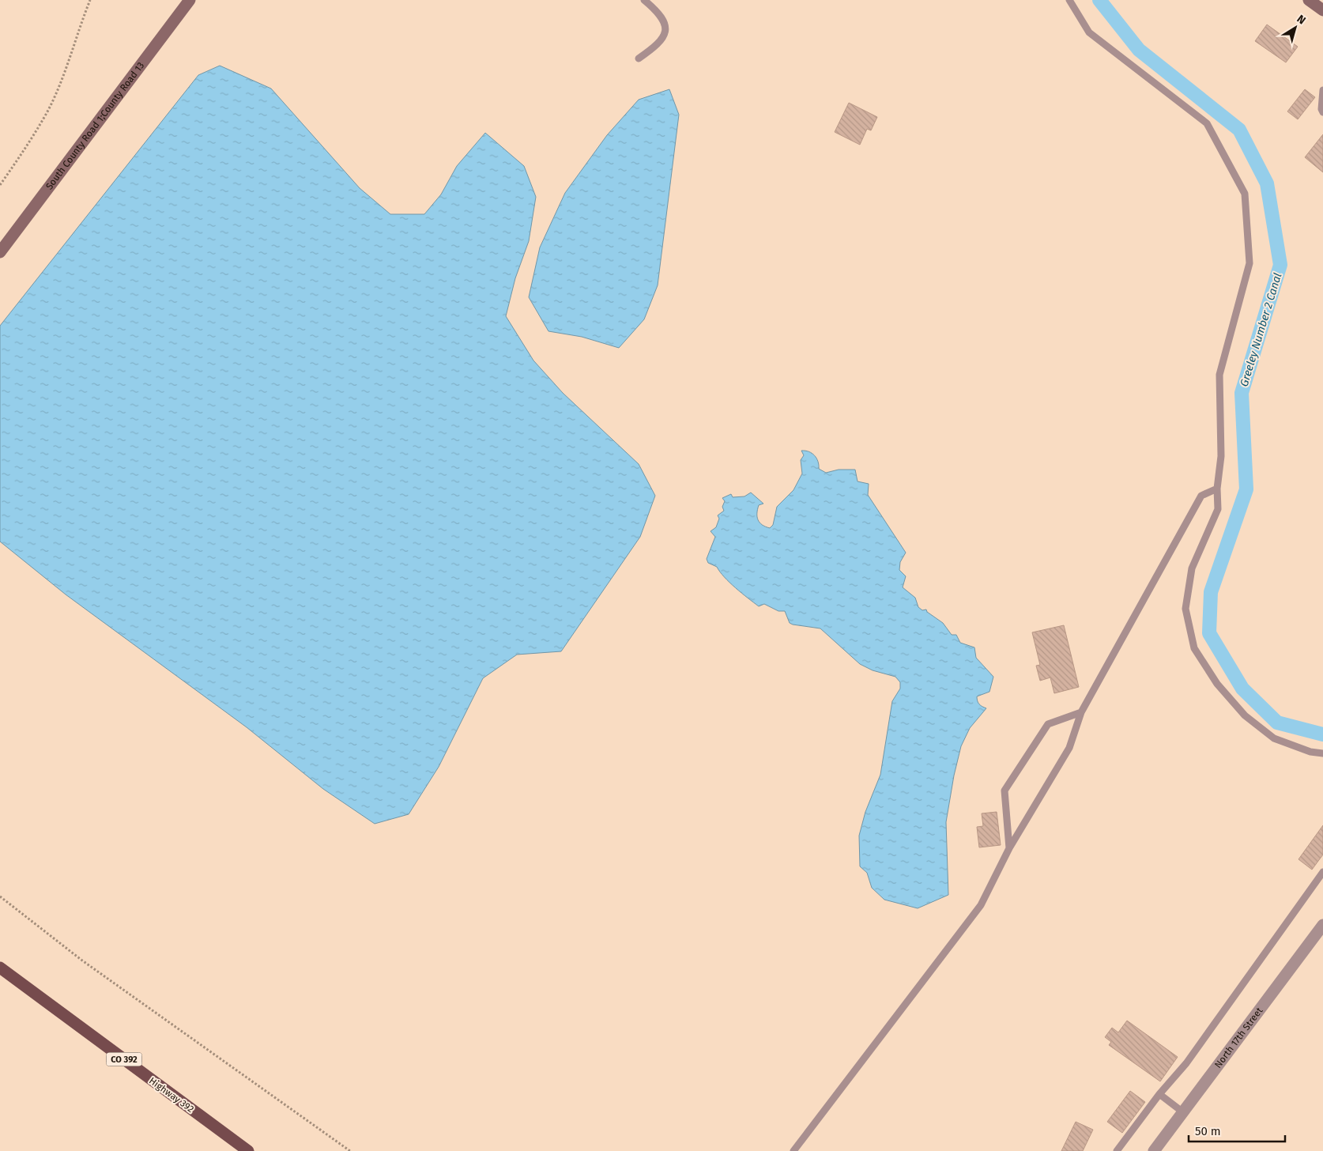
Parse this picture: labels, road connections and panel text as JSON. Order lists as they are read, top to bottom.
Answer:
{
  "streets": {
    "main road": ["CO 392", "Highway 392"],
    "street": ["South County Road 1;County Road 13", "North 17th Street"]
  },
  "water": ["Greeley Number 2 Canal"],
  "scale_bar": "50 m",
  "north": "top right"
}
